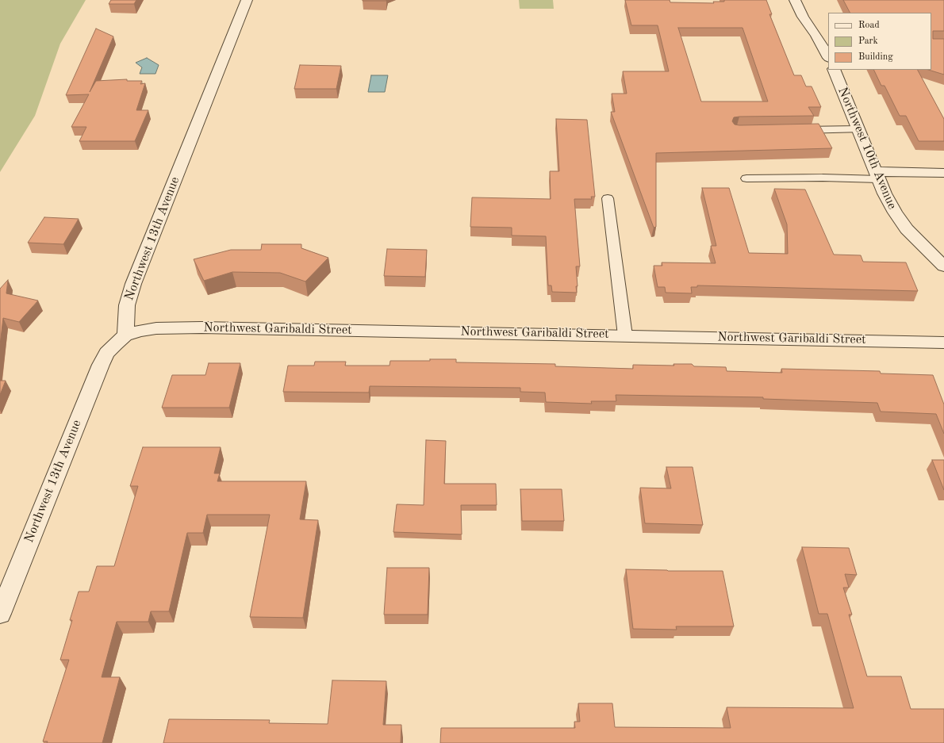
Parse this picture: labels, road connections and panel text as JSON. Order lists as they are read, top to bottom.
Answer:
{
  "streets": {
    "street": ["Northwest 10th Avenue", "Northwest 13th Avenue", "Northwest Garibaldi Street"]
  },
  "crossings": [
    ["Northwest 13th Avenue", "Northwest Garibaldi Street"]
  ],
  "legend": ["Road", "Park", "Building"]
}
